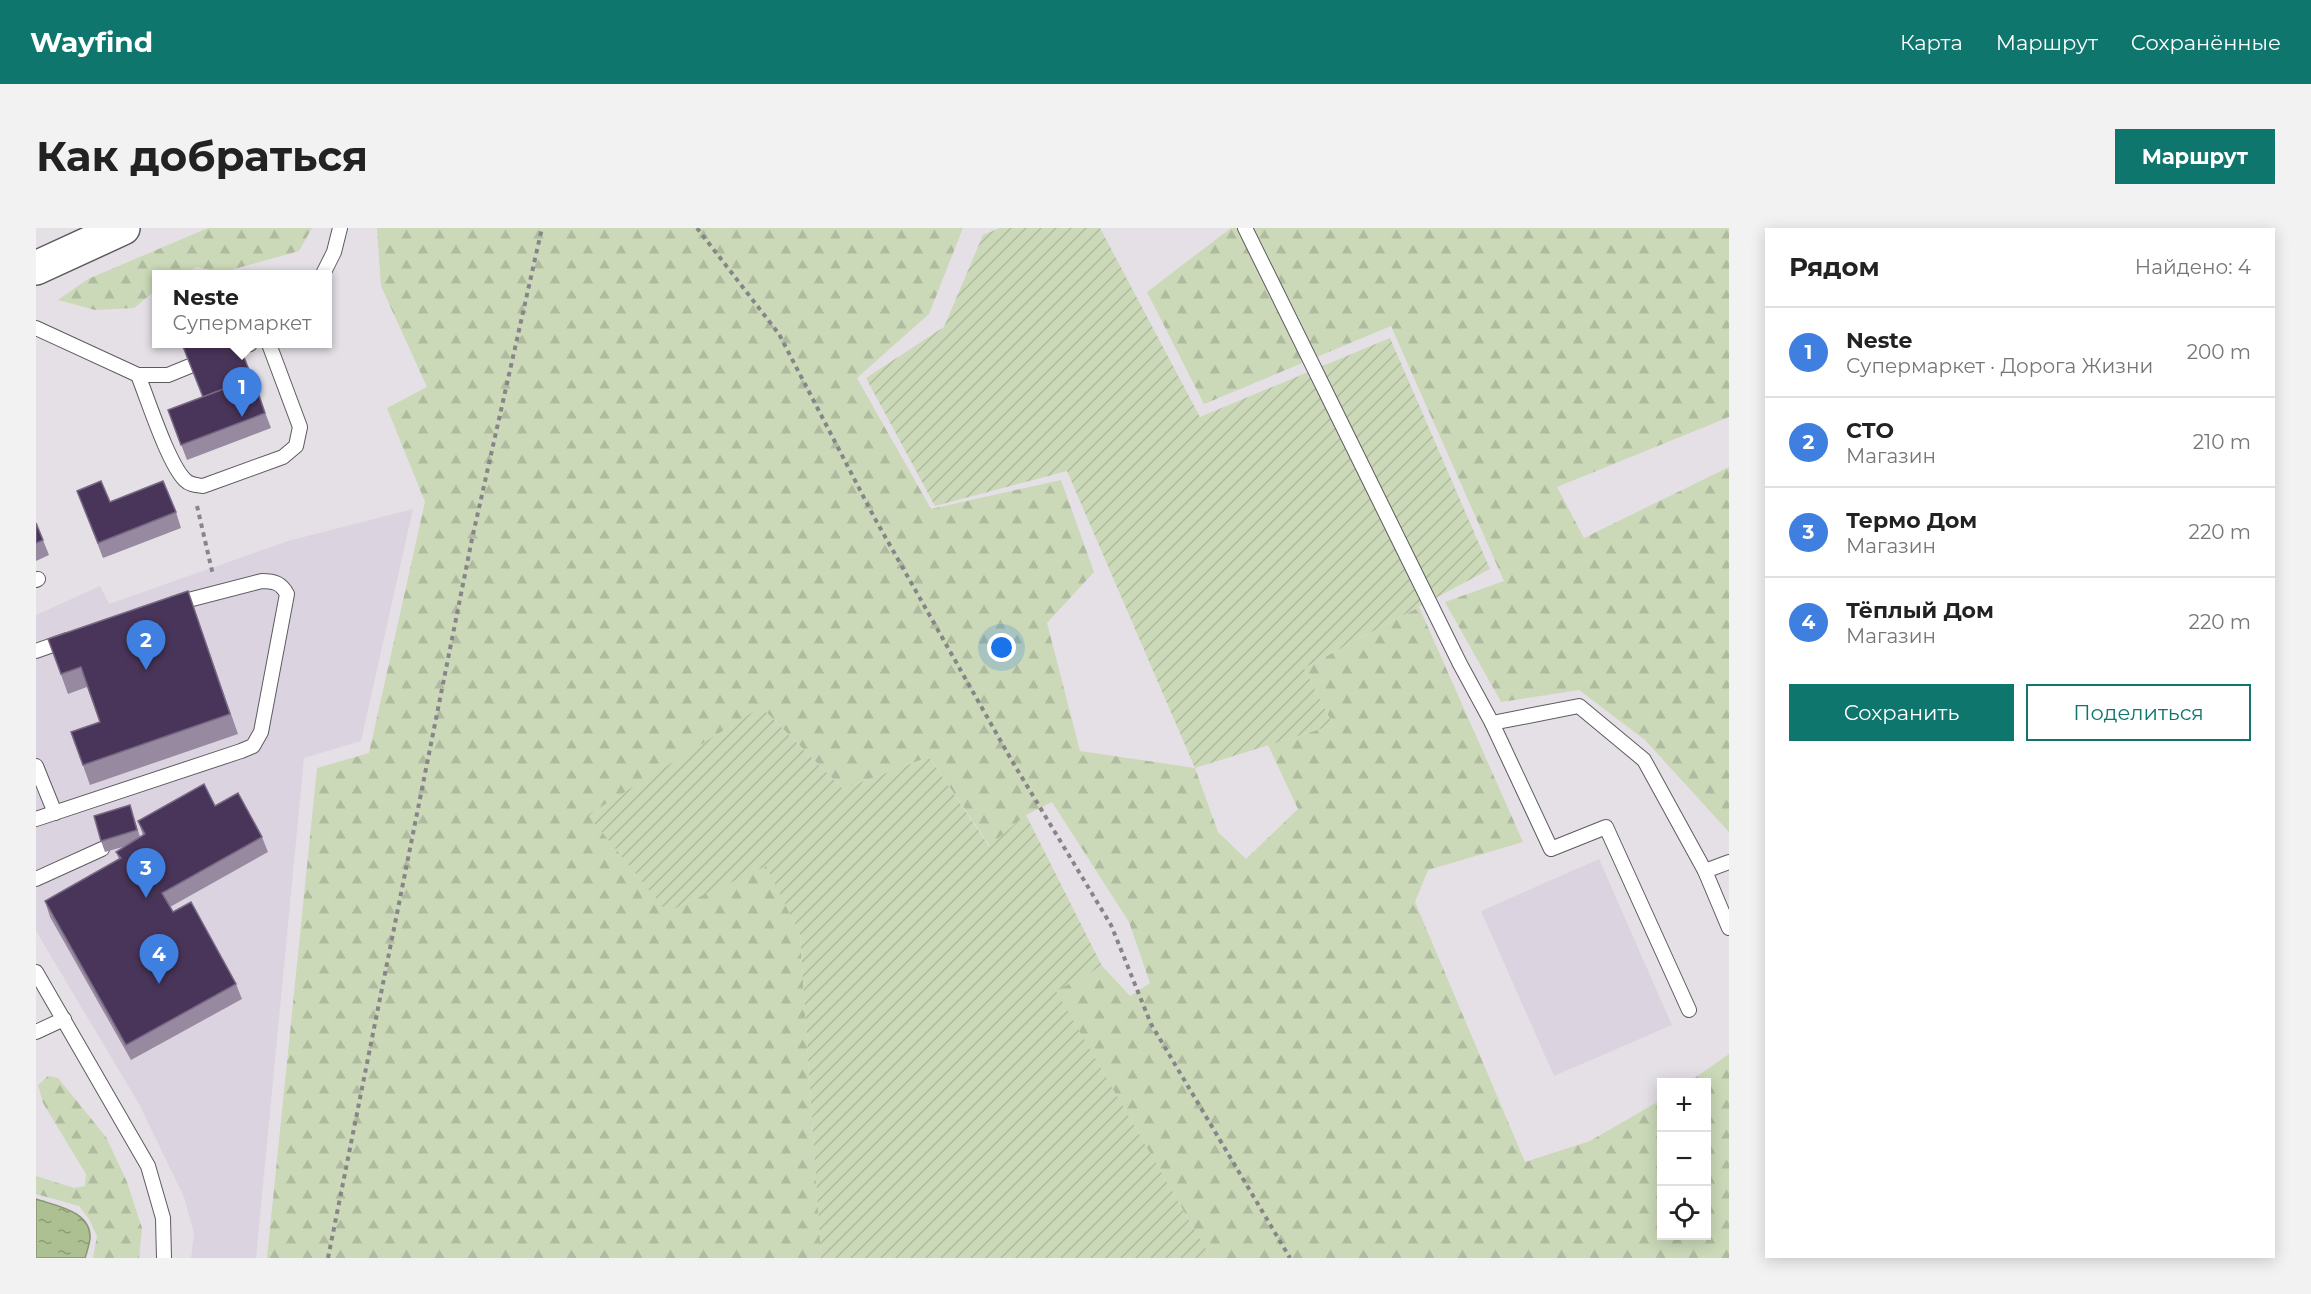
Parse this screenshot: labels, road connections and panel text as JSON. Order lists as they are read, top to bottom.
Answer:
{
  "page": {
    "header": "Wayfind",
    "nav": ["Карта", "Маршрут", "Сохранённые"],
    "buttons": [
      "Маршрут",
      ["Сохранить", "Поделиться"]
    ],
    "title": "Как добраться",
    "heading": ["Рядом", "Найдено: 4"],
    "popup": ["Neste", "Супермаркет"],
    "list": [
      {
        "mark": "1",
        "name": "Neste",
        "note": "Супермаркет · Дорога Жизни",
        "value": "200 m"
      },
      {
        "mark": "2",
        "name": "СТО",
        "note": "Магазин",
        "value": "210 m"
      },
      {
        "mark": "3",
        "name": "Термо Дом",
        "note": "Магазин",
        "value": "220 m"
      },
      {
        "mark": "4",
        "name": "Тёплый Дом",
        "note": "Магазин",
        "value": "220 m"
      }
    ],
    "pins": [
      "1",
      "2",
      "3",
      "4"
    ],
    "map_buttons": ["+", "−"]
  }
}
